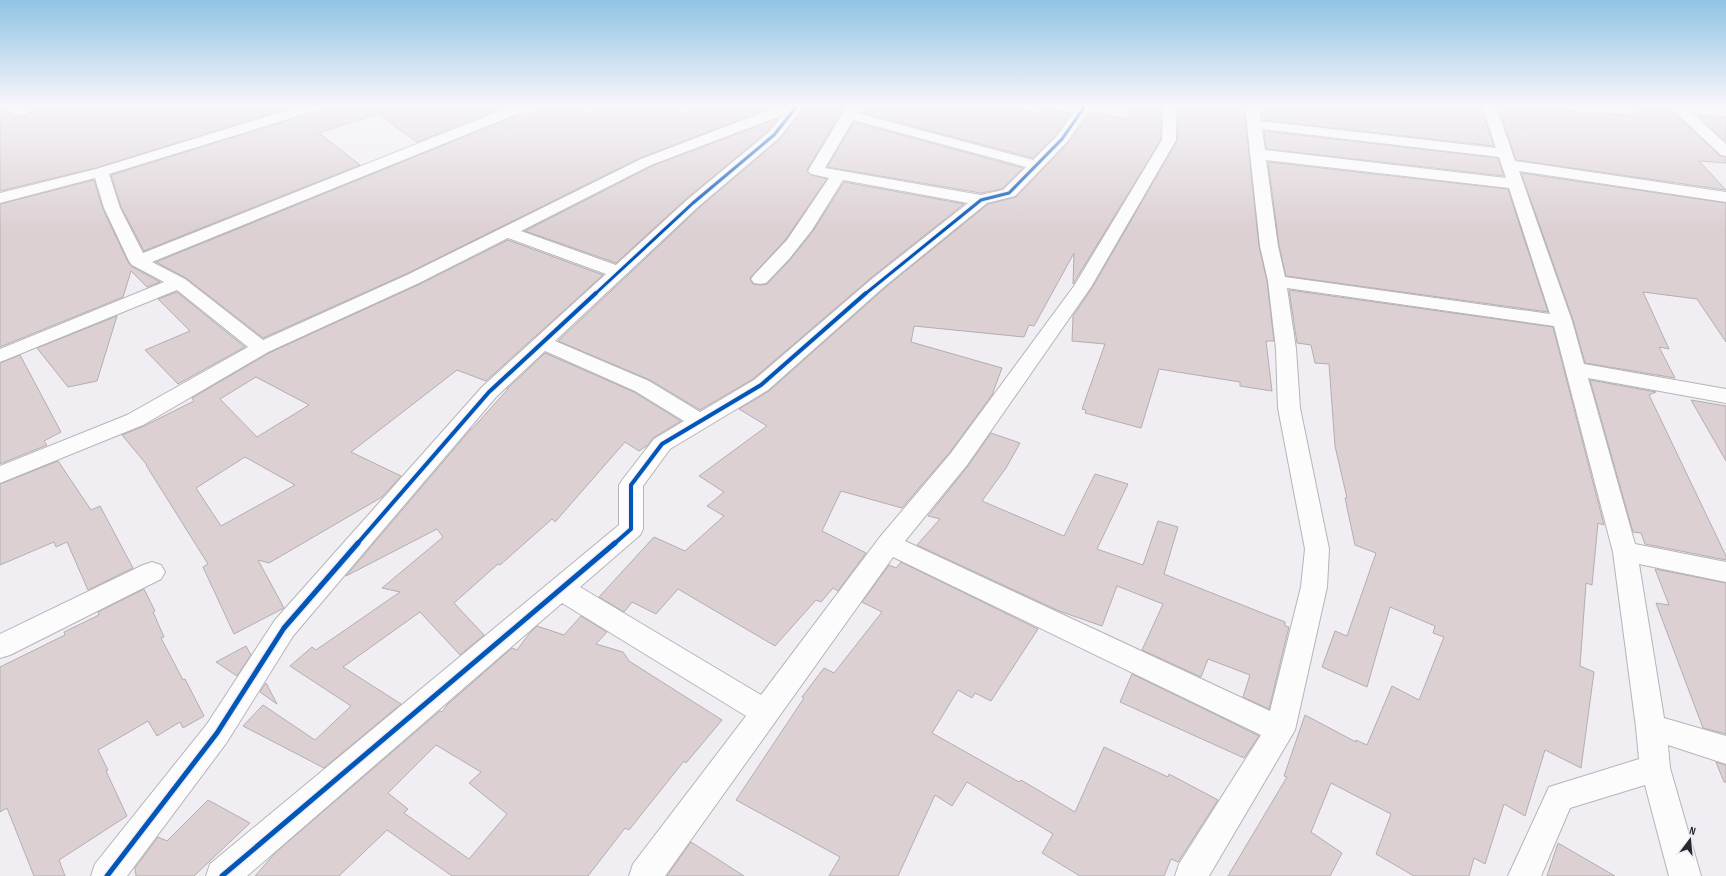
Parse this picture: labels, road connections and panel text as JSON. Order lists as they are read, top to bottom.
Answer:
{
  "north": "top"
}
